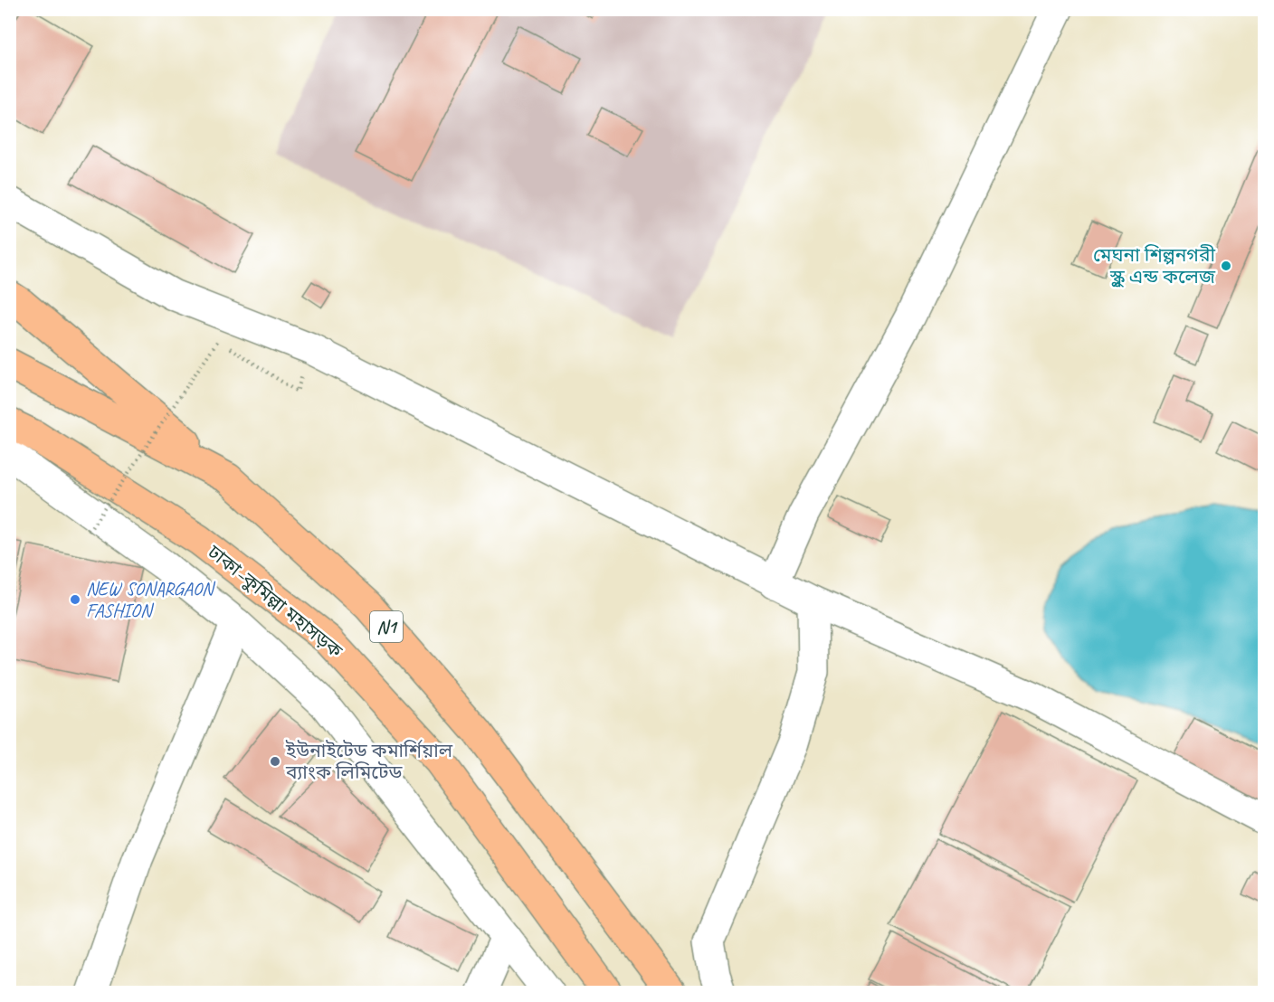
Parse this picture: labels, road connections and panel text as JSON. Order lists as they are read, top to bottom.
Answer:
{
  "streets": {
    "highway": ["ঢাকা–কুমিল্লা মহাসড়ক", "N1"]
  },
  "places": ["মেঘনা শিল্পনগরী স্কুল এন্ড কলেজ", "NEW SONARGAON FASHION", "ইউনাইটেড কমার্শিয়াল ব্যাংক লিমিটেড"]
}
